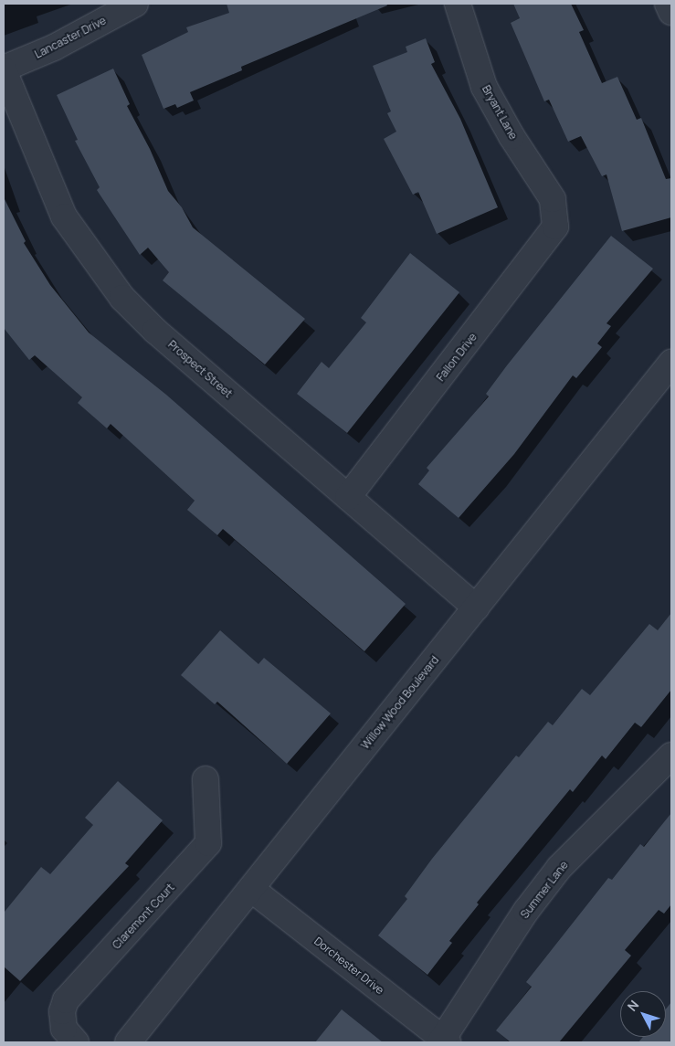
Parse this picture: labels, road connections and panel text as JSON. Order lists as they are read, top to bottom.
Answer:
{
  "streets": {
    "street": [
      "Lancaster Drive",
      "Bryant Lane",
      "Fallon Drive",
      "Prospect Street",
      "Willow Wood Boulevard",
      "Summer Lane",
      "Claremont Court",
      "Dorchester Drive"
    ]
  },
  "crossings": [
    ["Lancaster Drive", "Prospect Street"],
    ["Bryant Lane", "Fallon Drive"],
    ["Fallon Drive", "Prospect Street"],
    ["Prospect Street", "Willow Wood Boulevard"],
    ["Willow Wood Boulevard", "Dorchester Drive"],
    ["Summer Lane", "Dorchester Drive"]
  ],
  "north": "top left"
}
